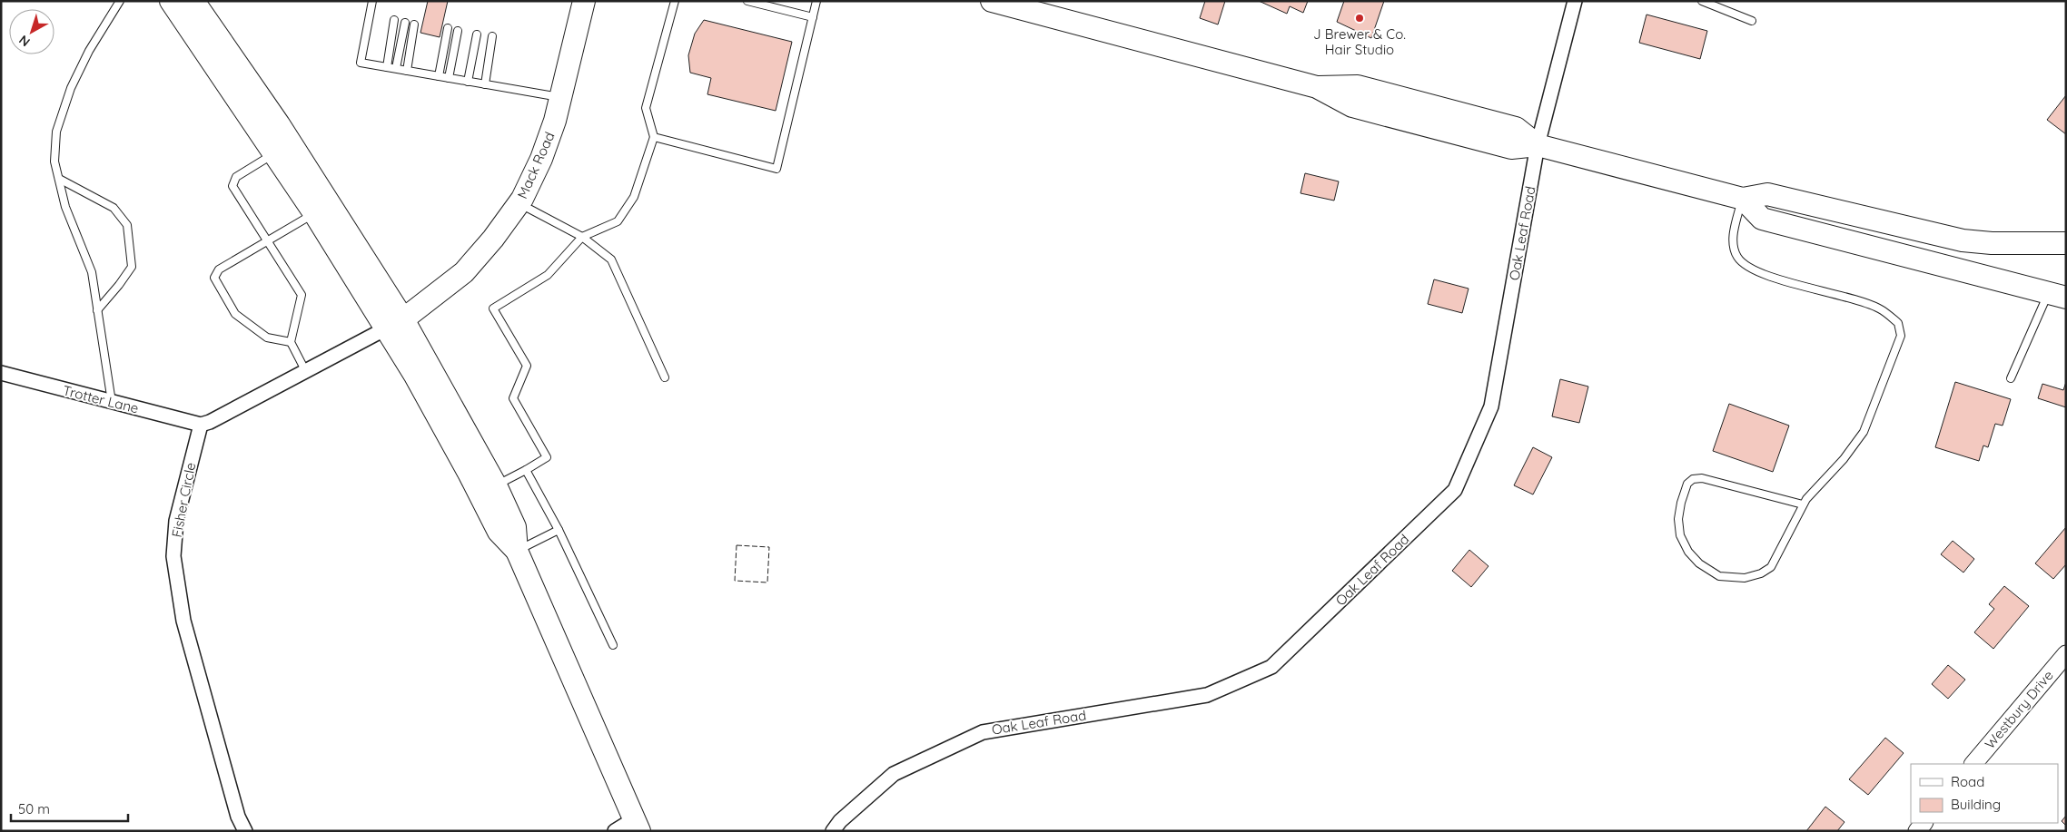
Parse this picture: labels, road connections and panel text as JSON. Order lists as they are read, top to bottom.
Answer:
{
  "streets": {
    "main road": ["Mack Road"],
    "street": [
      "Oak Leaf Road",
      "Trotter Lane",
      "Fisher Circle",
      "Westbury Drive"
    ]
  },
  "crossings": [
    ["Trotter Lane", "Fisher Circle"]
  ],
  "places": ["J Brewer & Co. Hair Studio"],
  "legend": ["Road", "Building"],
  "scale_bar": "50 m",
  "north": "bottom left"
}
